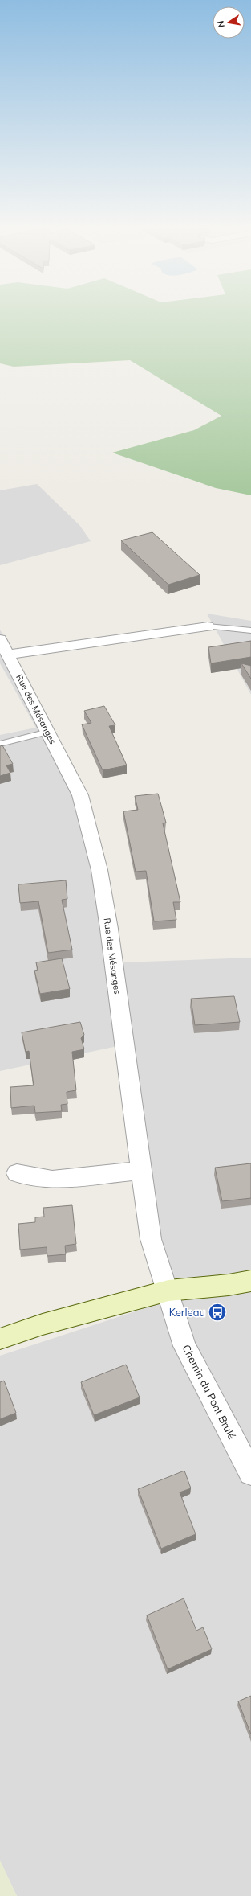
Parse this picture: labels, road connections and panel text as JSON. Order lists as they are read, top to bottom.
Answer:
{
  "streets": {
    "street": ["Rue des Mésanges", "Chemin du Pont Brulé"]
  },
  "crossings": [
    ["Rue des Mésanges", "Chemin du Pont Brulé"]
  ],
  "places": {
    "bus stop": ["Kerleau"]
  },
  "north": "left"
}
